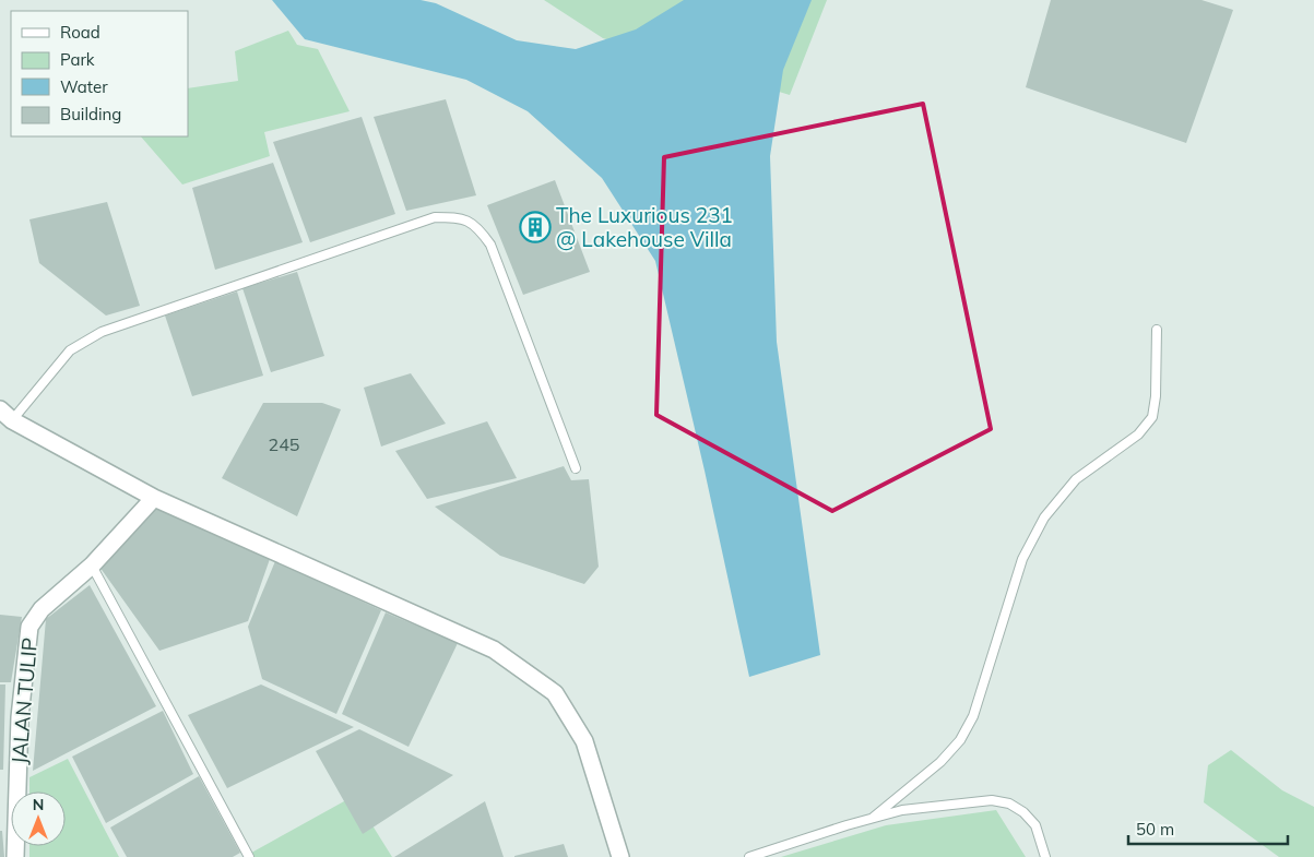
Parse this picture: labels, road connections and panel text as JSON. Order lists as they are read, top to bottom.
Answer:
{
  "streets": {
    "street": ["JALAN TULIP"]
  },
  "places": {
    "building": ["The Luxurious 231 @ Lakehouse Villa"]
  },
  "house_numbers": ["245"],
  "legend": [
    "Road",
    "Park",
    "Water",
    "Building"
  ],
  "scale_bar": "50 m",
  "north": "top"
}
